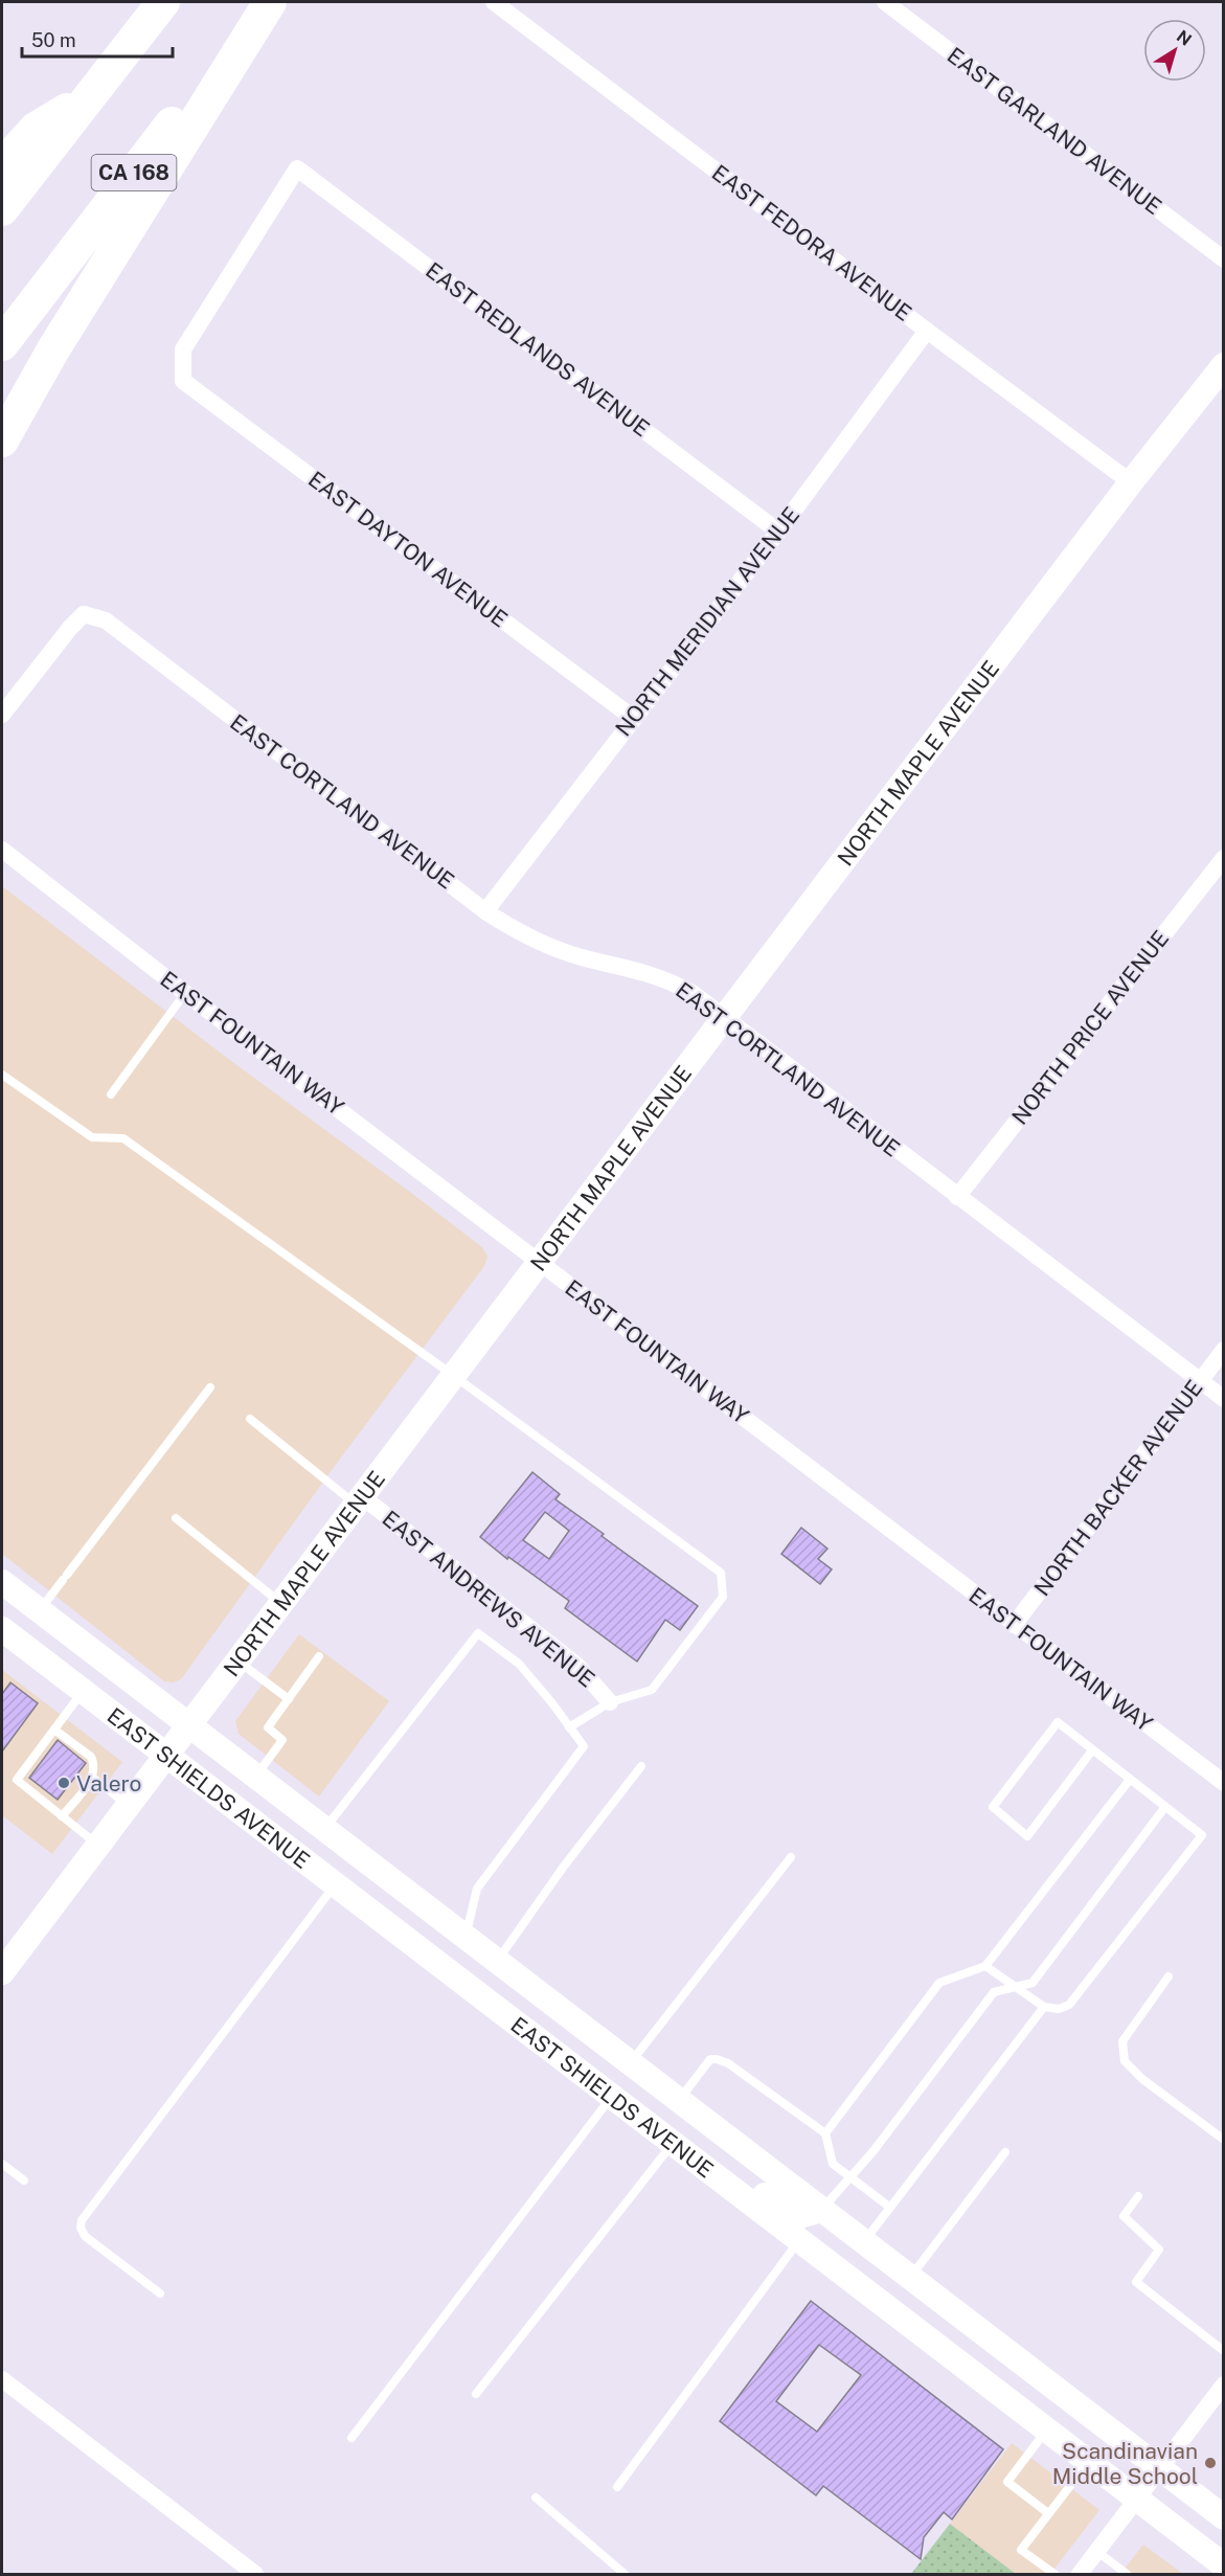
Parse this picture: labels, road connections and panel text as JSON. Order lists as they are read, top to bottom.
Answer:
{
  "streets": {
    "highway": ["CA 168"],
    "main road": ["NORTH MAPLE AVENUE", "EAST SHIELDS AVENUE"],
    "street": [
      "EAST GARLAND AVENUE",
      "EAST FEDORA AVENUE",
      "EAST REDLANDS AVENUE",
      "EAST DAYTON AVENUE",
      "NORTH MERIDIAN AVENUE",
      "EAST CORTLAND AVENUE",
      "NORTH PRICE AVENUE",
      "EAST FOUNTAIN WAY",
      "NORTH BACKER AVENUE",
      "EAST ANDREWS AVENUE"
    ]
  },
  "crossings": [
    ["EAST FEDORA AVENUE", "NORTH MERIDIAN AVENUE"],
    ["EAST FEDORA AVENUE", "NORTH MAPLE AVENUE"],
    ["EAST REDLANDS AVENUE", "EAST DAYTON AVENUE"],
    ["EAST REDLANDS AVENUE", "NORTH MERIDIAN AVENUE"],
    ["EAST DAYTON AVENUE", "NORTH MERIDIAN AVENUE"],
    ["NORTH MERIDIAN AVENUE", "EAST CORTLAND AVENUE"],
    ["NORTH MAPLE AVENUE", "EAST CORTLAND AVENUE"],
    ["NORTH MAPLE AVENUE", "EAST FOUNTAIN WAY"],
    ["NORTH MAPLE AVENUE", "EAST ANDREWS AVENUE"],
    ["NORTH MAPLE AVENUE", "EAST SHIELDS AVENUE"],
    ["EAST CORTLAND AVENUE", "NORTH PRICE AVENUE"],
    ["EAST CORTLAND AVENUE", "NORTH BACKER AVENUE"],
    ["EAST FOUNTAIN WAY", "NORTH BACKER AVENUE"]
  ],
  "places": ["Valero", "Scandinavian Middle School"],
  "scale_bar": "50 m",
  "north": "top right"
}
